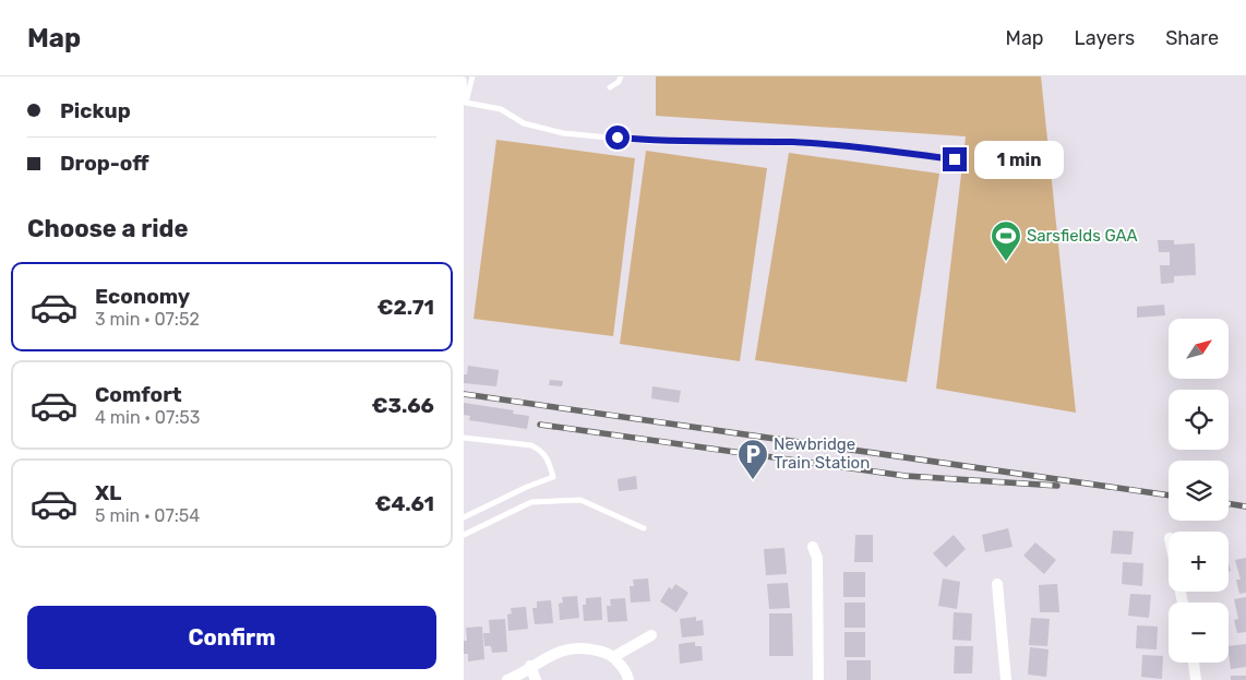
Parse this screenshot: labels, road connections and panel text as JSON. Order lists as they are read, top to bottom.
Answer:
{
  "places": {
    "sports": ["Sarsfields GAA"],
    "parking": ["Newbridge Train Station"]
  },
  "north": "top right",
  "page": {
    "header": "Map",
    "nav": ["Map", "Layers", "Share"],
    "banner": ["Pickup", "Drop-off"],
    "bubble": "1 min",
    "heading": "Choose a ride",
    "list": [
      {
        "name": "Economy",
        "note": "3 min · 07:52",
        "value": "€2.71"
      },
      {
        "name": "Comfort",
        "note": "4 min · 07:53",
        "value": "€3.66"
      },
      {
        "name": "XL",
        "note": "5 min · 07:54",
        "value": "€4.61"
      }
    ],
    "map_buttons": ["+", "−"],
    "buttons": "Confirm"
  }
}
